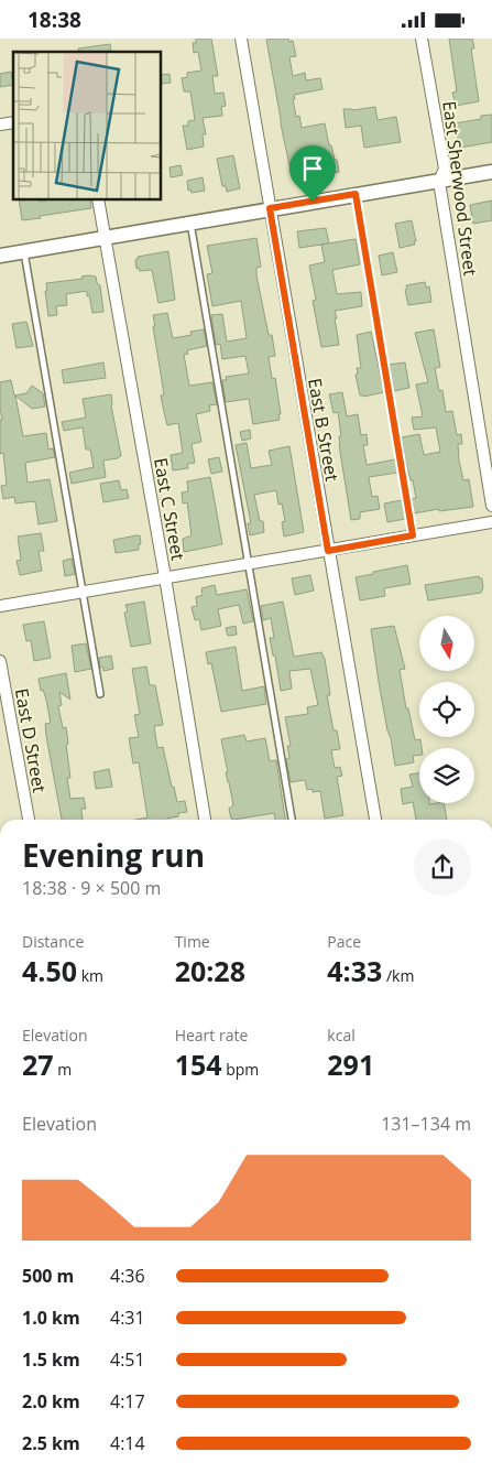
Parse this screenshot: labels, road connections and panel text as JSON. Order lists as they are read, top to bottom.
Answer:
{
  "streets": {
    "street": [
      "East Sherwood Street",
      "East B Street",
      "East C Street",
      "East D Street"
    ]
  },
  "north": "bottom",
  "page": {
    "status": "18:38",
    "heading": ["Evening run", "18:38 · 9 × 500 m"],
    "stats": [
      ["Distance", "4.50 km"],
      ["Time", "20:28"],
      ["Pace", "4:33 /km"],
      ["Elevation", "27 m"],
      ["Heart rate", "154 bpm"],
      ["kcal", "291"]
    ],
    "chart": ["Elevation", "131–134 m"],
    "list": [
      {
        "name": "500 m",
        "note": "4:36"
      },
      {
        "name": "1.0 km",
        "note": "4:31"
      },
      {
        "name": "1.5 km",
        "note": "4:51"
      },
      {
        "name": "2.0 km",
        "note": "4:17"
      },
      {
        "name": "2.5 km",
        "note": "4:14"
      }
    ]
  }
}
